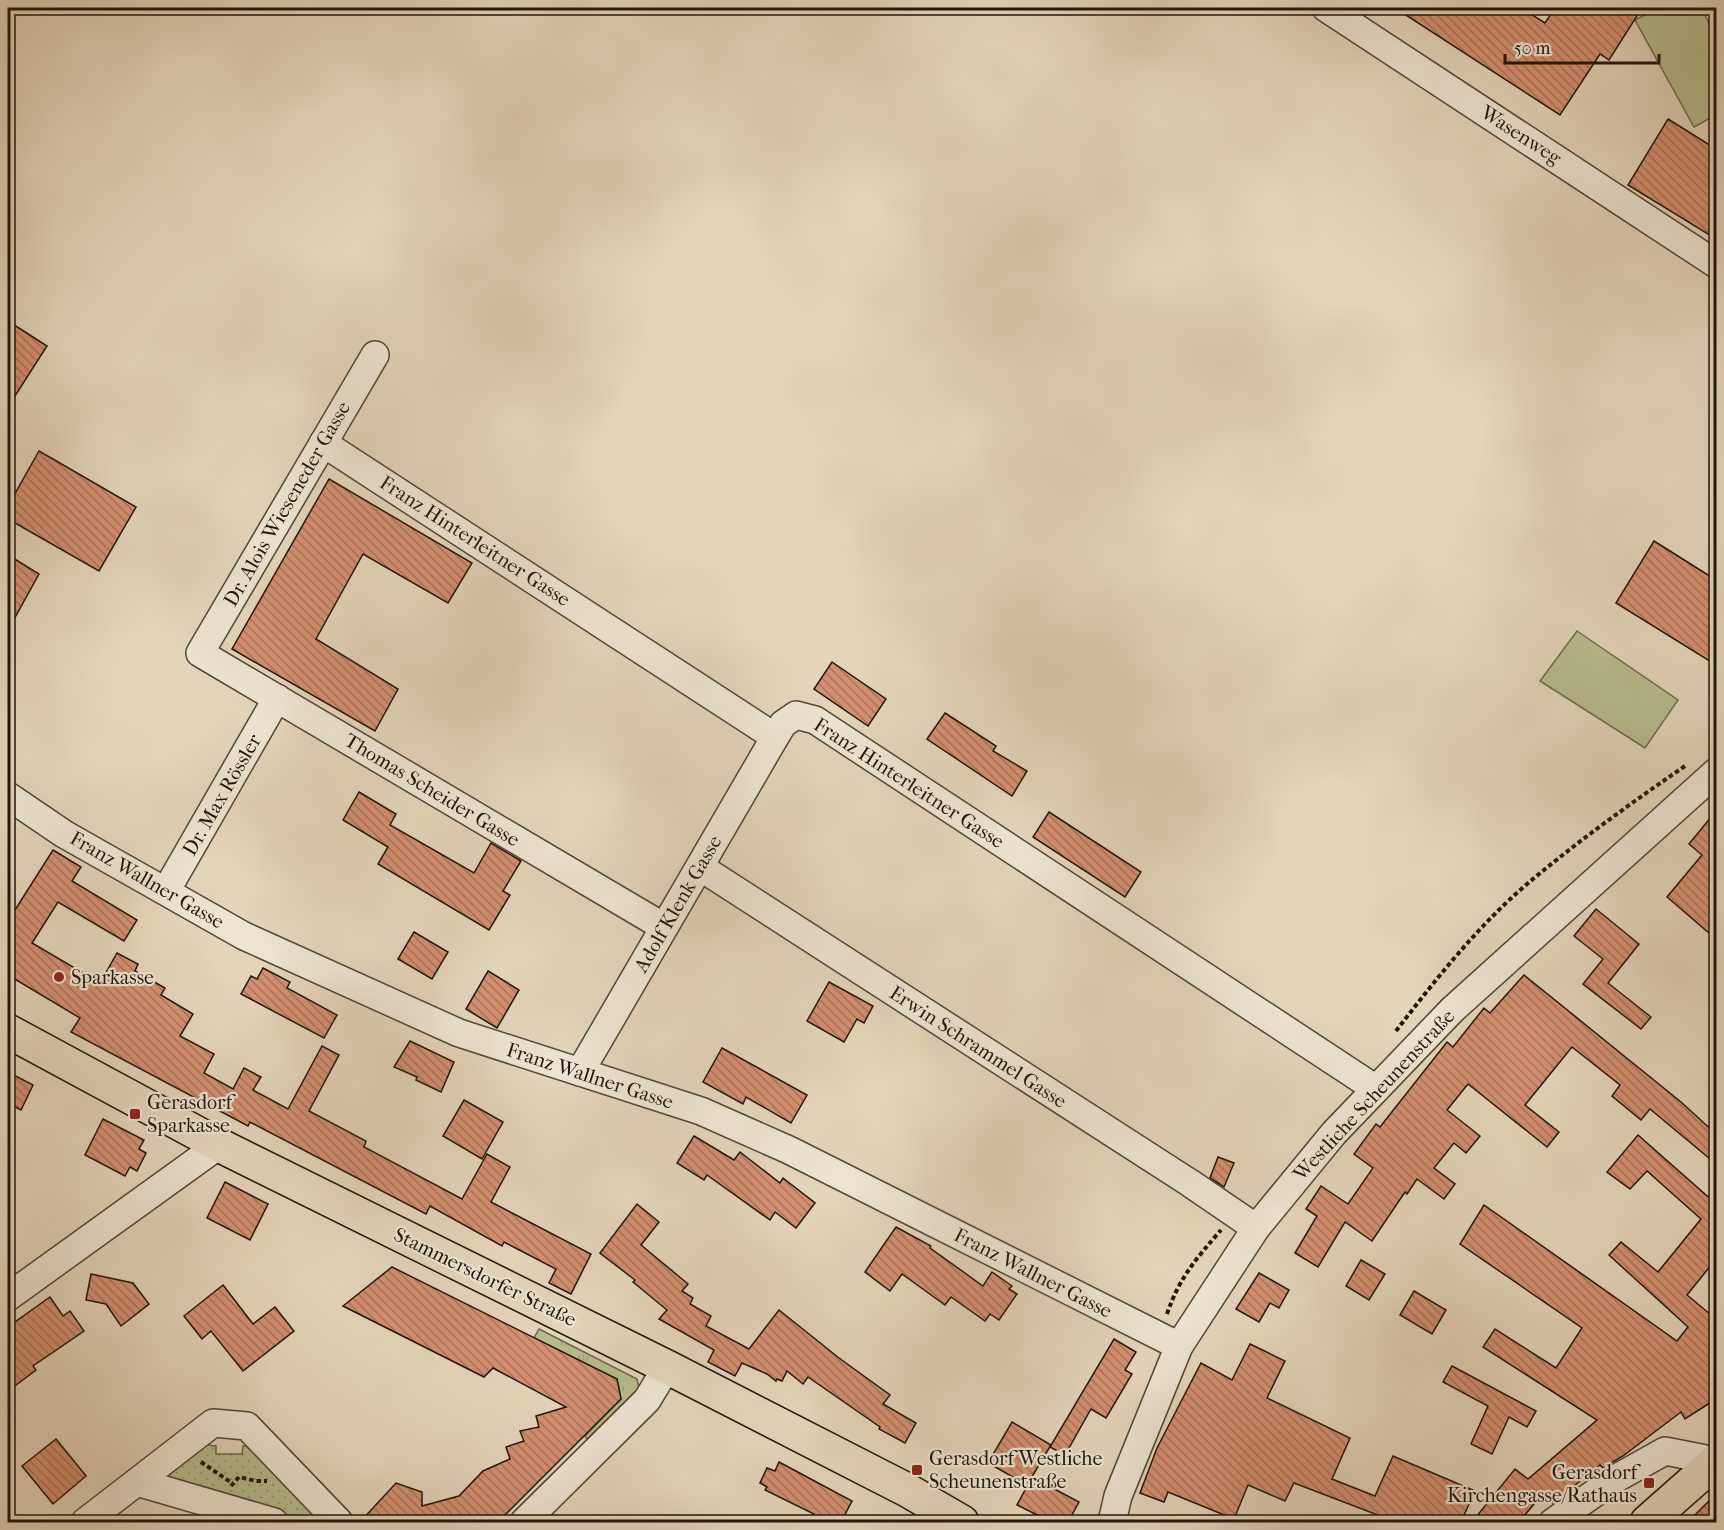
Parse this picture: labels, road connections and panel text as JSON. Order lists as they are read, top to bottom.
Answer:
{
  "streets": {
    "main road": ["Stammersdorfer Straße"],
    "street": [
      "Wasenweg",
      "Dr. Alois Wieseneder Gasse",
      "Franz Hinterleitner Gasse",
      "Thomas Scheider Gasse",
      "Dr. Max Rössler",
      "Franz Wallner Gasse",
      "Adolf Klenk Gasse",
      "Erwin Schrammel Gasse",
      "Westliche Scheunenstraße"
    ]
  },
  "crossings": [
    ["Dr. Alois Wieseneder Gasse", "Franz Hinterleitner Gasse"],
    ["Dr. Alois Wieseneder Gasse", "Thomas Scheider Gasse"],
    ["Franz Hinterleitner Gasse", "Adolf Klenk Gasse"],
    ["Franz Hinterleitner Gasse", "Westliche Scheunenstraße"],
    ["Thomas Scheider Gasse", "Dr. Max Rössler"],
    ["Thomas Scheider Gasse", "Adolf Klenk Gasse"],
    ["Dr. Max Rössler", "Franz Wallner Gasse"],
    ["Franz Wallner Gasse", "Adolf Klenk Gasse"],
    ["Franz Wallner Gasse", "Westliche Scheunenstraße"],
    ["Adolf Klenk Gasse", "Erwin Schrammel Gasse"],
    ["Erwin Schrammel Gasse", "Westliche Scheunenstraße"]
  ],
  "places": {
    "other": ["Sparkasse"],
    "transit": ["Gerasdorf Sparkasse", "Gerasdorf Westliche Scheunenstraße", "Gerasdorf Kirchengasse/Rathaus"]
  },
  "scale_bar": "50 m"
}
